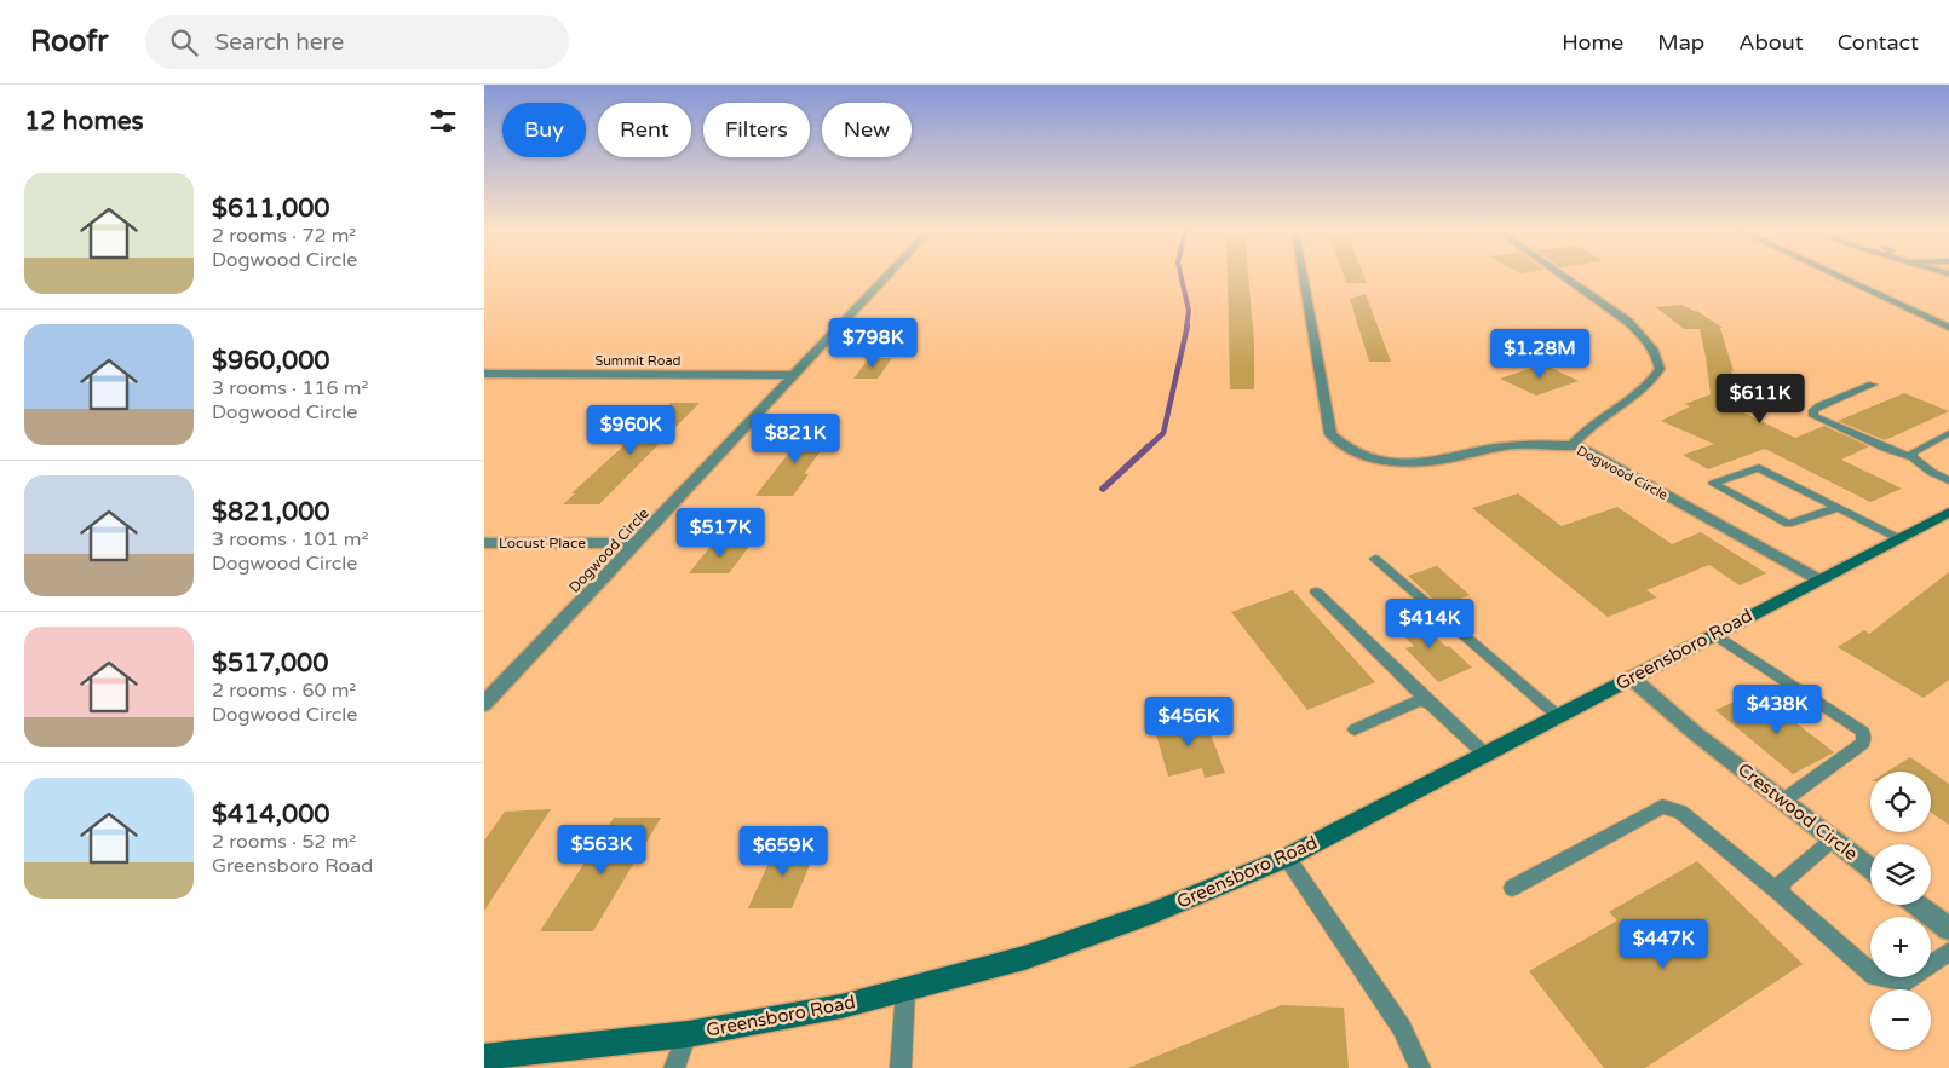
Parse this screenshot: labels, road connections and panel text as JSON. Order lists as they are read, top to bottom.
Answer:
{
  "streets": {
    "main road": ["Greensboro Road"],
    "street": [
      "Summit Road",
      "Dogwood Circle",
      "Locust Place",
      "Crestwood Circle"
    ]
  },
  "crossings": [
    ["Summit Road", "Dogwood Circle"],
    ["Dogwood Circle", "Locust Place"],
    ["Dogwood Circle", "Greensboro Road"],
    ["Greensboro Road", "Crestwood Circle"]
  ],
  "page": {
    "header": "Roofr",
    "search": "Search here",
    "nav": [
      "Home",
      "Map",
      "About",
      "Contact"
    ],
    "heading": "12 homes",
    "chip": [
      "Buy",
      "Rent",
      "Filters",
      "New"
    ],
    "list": [
      {
        "name": "$611,000",
        "note": "2 rooms · 72 m² · Dogwood Circle"
      },
      {
        "name": "$960,000",
        "note": "3 rooms · 116 m² · Dogwood Circle"
      },
      {
        "name": "$821,000",
        "note": "3 rooms · 101 m² · Dogwood Circle"
      },
      {
        "name": "$517,000",
        "note": "2 rooms · 60 m² · Dogwood Circle"
      },
      {
        "name": "$414,000",
        "note": "2 rooms · 52 m² · Greensboro Road"
      }
    ],
    "price": [
      "$798K",
      "$1.28M",
      "$611K",
      "$960K",
      "$821K",
      "$517K",
      "$414K",
      "$438K",
      "$456K",
      "$563K",
      "$659K",
      "$447K"
    ],
    "map_buttons": ["+", "−"]
  }
}
